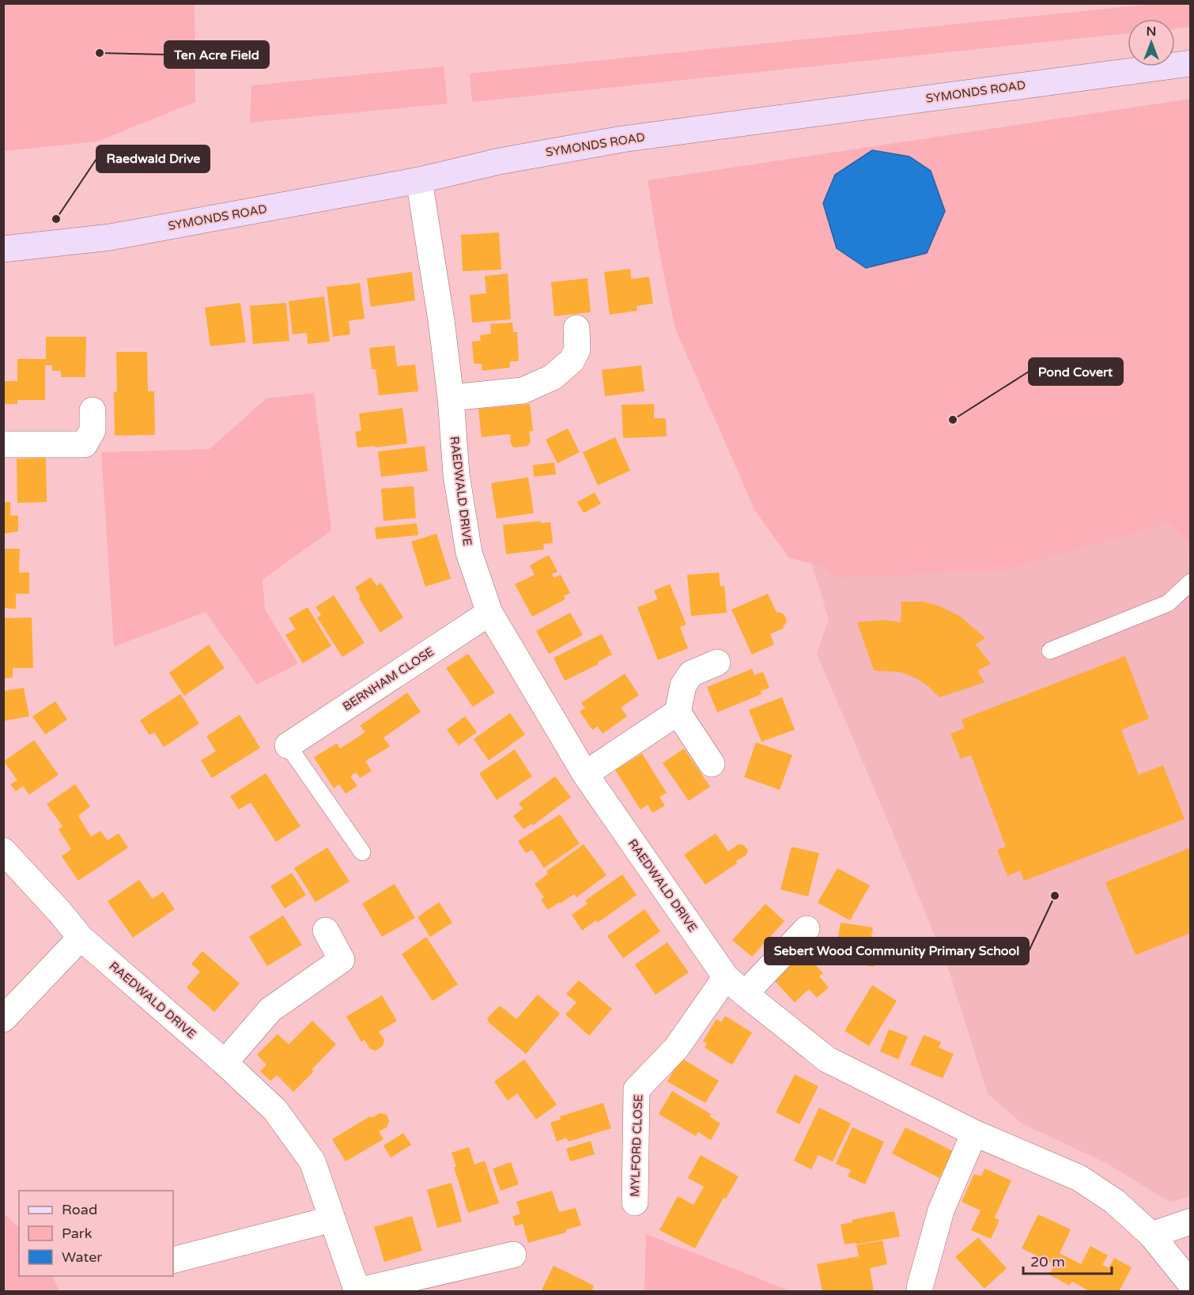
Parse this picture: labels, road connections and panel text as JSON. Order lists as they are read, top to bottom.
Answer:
{
  "streets": {
    "street": [
      "SYMONDS ROAD",
      "RAEDWALD DRIVE",
      "BERNHAM CLOSE",
      "MYLFORD CLOSE"
    ]
  },
  "crossings": [
    ["SYMONDS ROAD", "RAEDWALD DRIVE"],
    ["RAEDWALD DRIVE", "BERNHAM CLOSE"],
    ["RAEDWALD DRIVE", "MYLFORD CLOSE"]
  ],
  "places": [
    "Ten Acre Field",
    "Raedwald Drive",
    "Pond Covert",
    "Sebert Wood Community Primary School"
  ],
  "legend": ["Road", "Park", "Water"],
  "scale_bar": "20 m",
  "north": "top"
}
